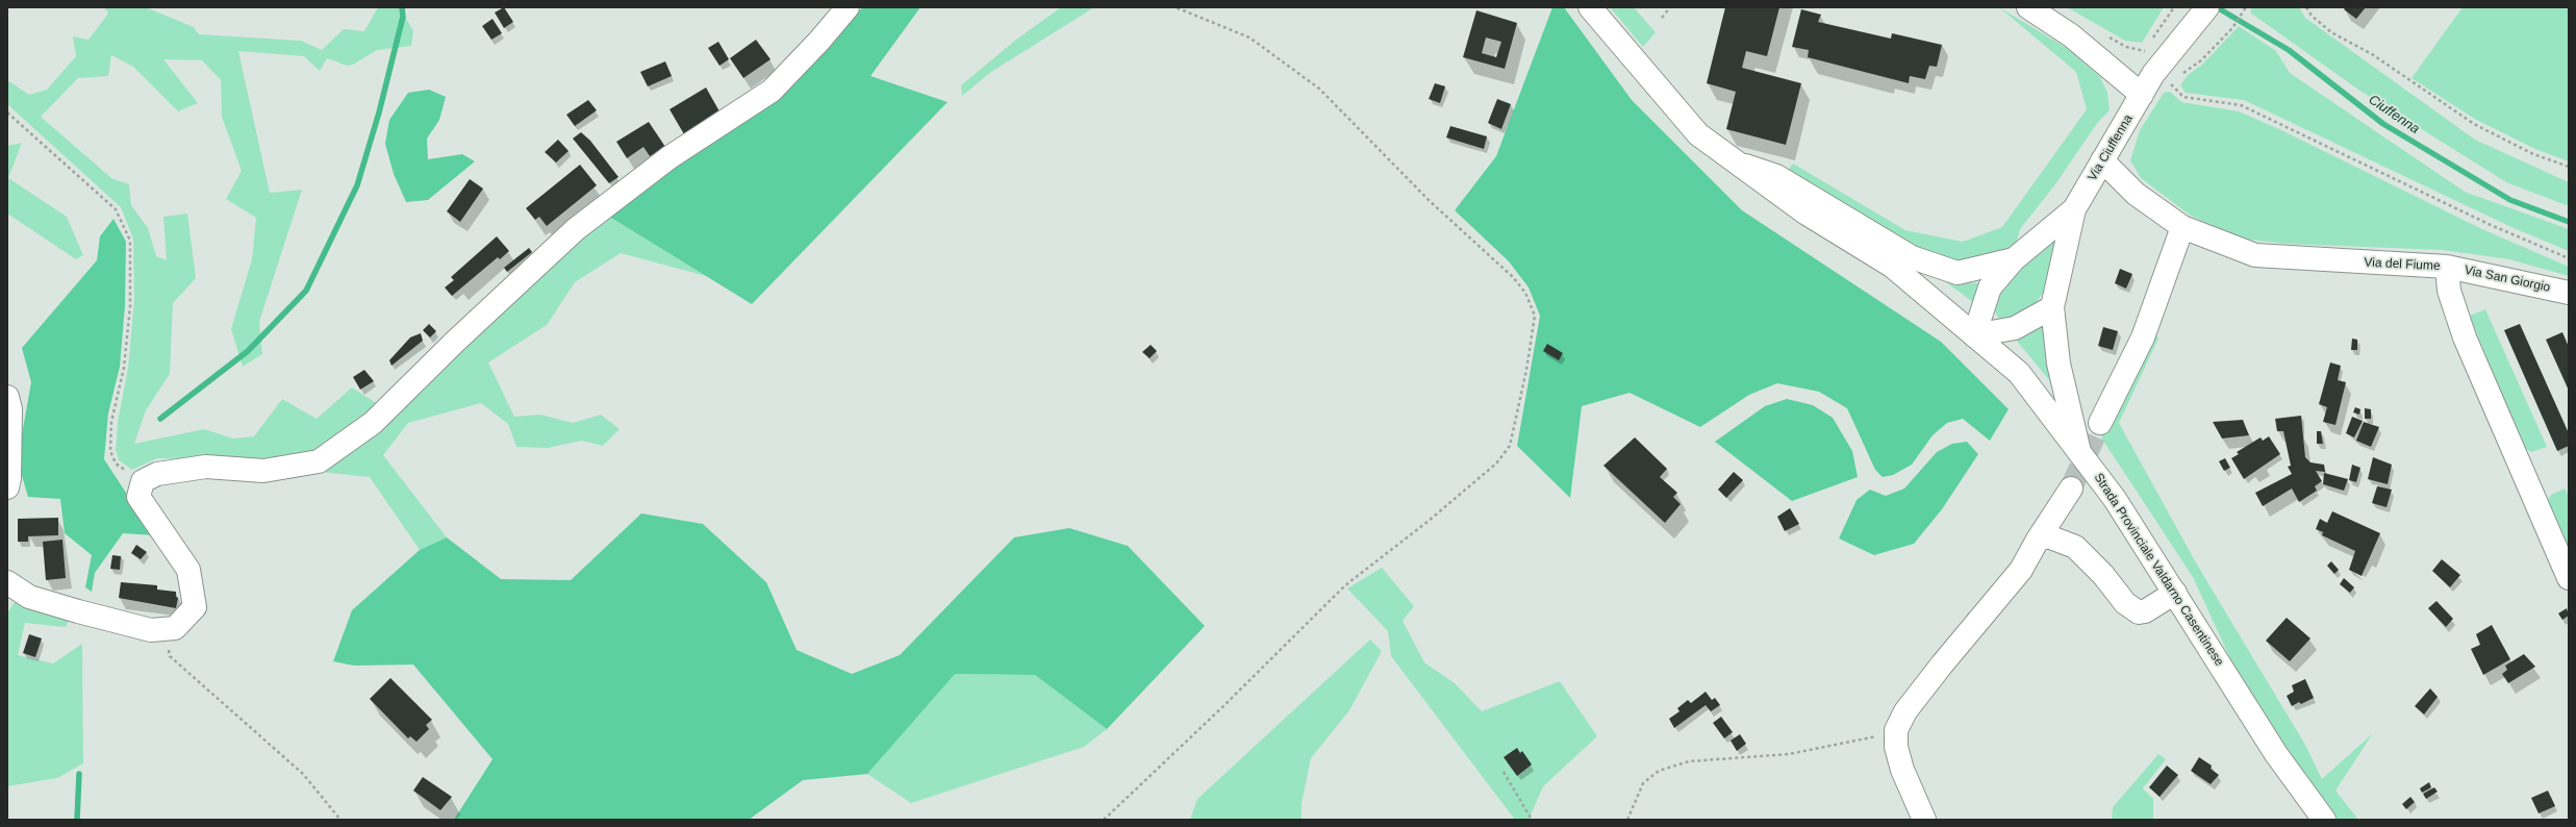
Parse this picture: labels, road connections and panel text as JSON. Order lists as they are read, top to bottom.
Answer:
{
  "streets": {
    "street": [
      "Via Ciuffenna",
      "Via del Fiume",
      "Via San Giorgio",
      "Strada Provinciale Valdarno Casentinese"
    ]
  },
  "crossings": [
    ["Via Ciuffenna", "Via del Fiume"],
    ["Via Ciuffenna", "Strada Provinciale Valdarno Casentinese"],
    ["Via del Fiume", "Via San Giorgio"]
  ],
  "water": ["Ciuffenna"]
}
